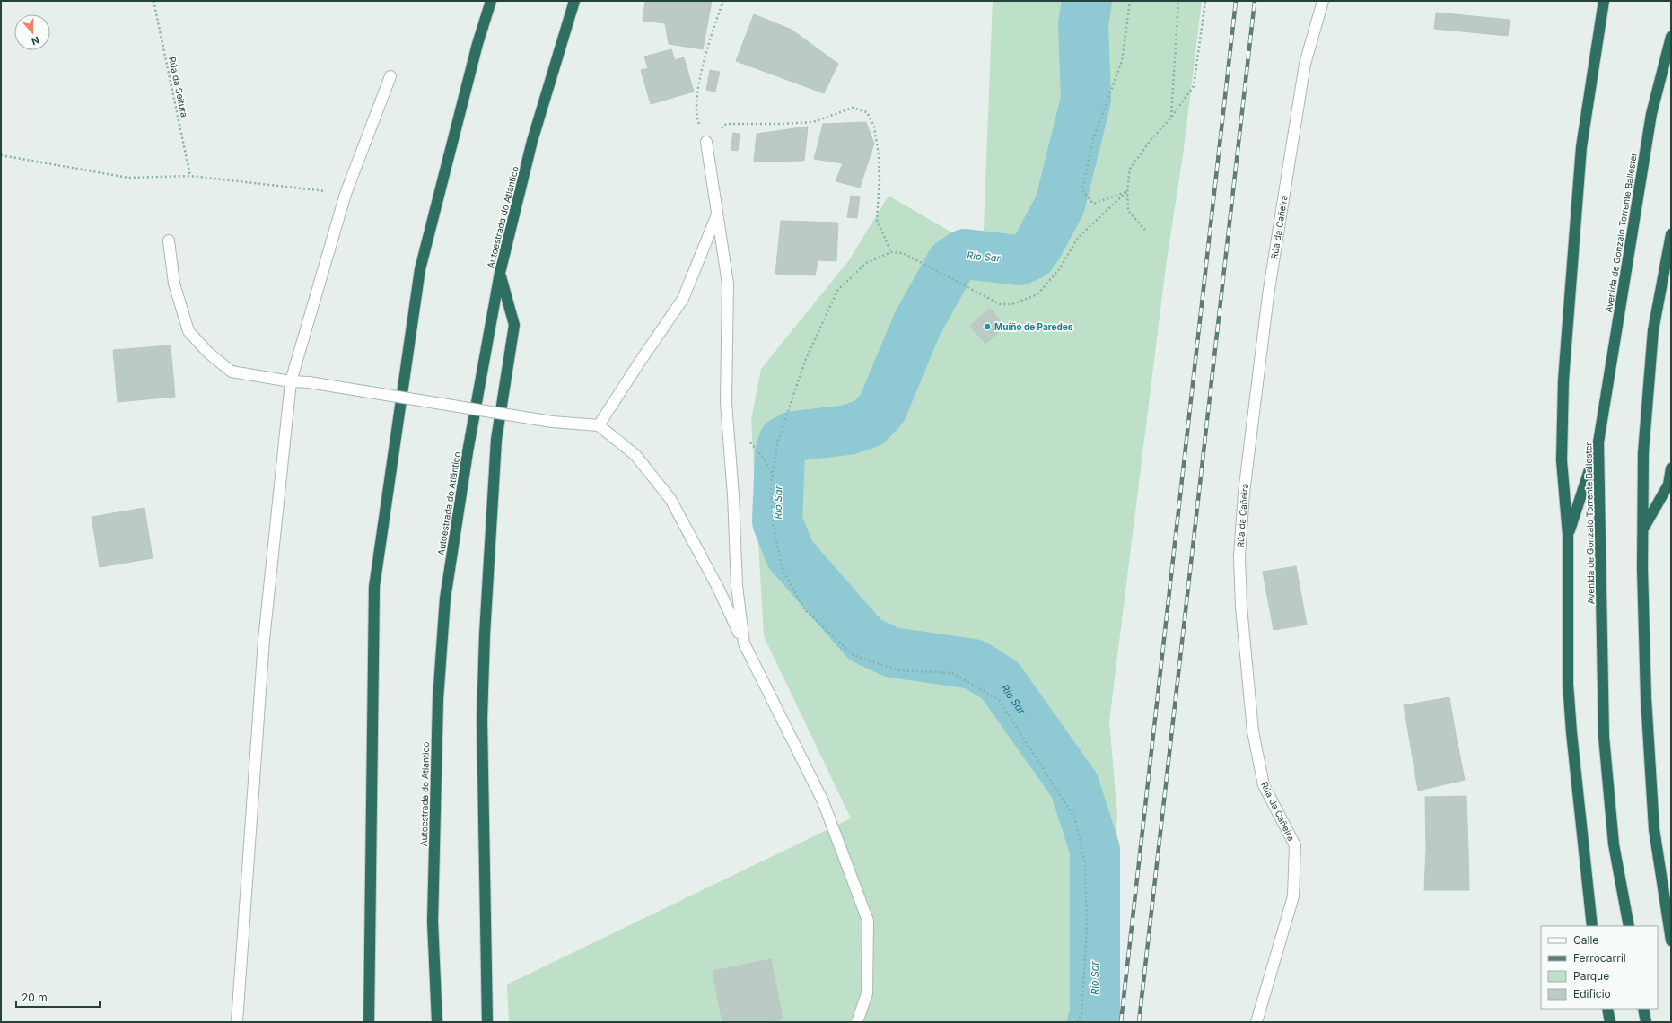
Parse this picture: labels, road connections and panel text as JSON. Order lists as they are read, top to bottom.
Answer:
{
  "streets": {
    "highway": ["Autoestrada do Atlántico", "Avenida de Gonzalo Torrente Ballester"],
    "street": ["Rúa da Cañeira"],
    "path": ["Rúa da Seitura"]
  },
  "water": ["Río Sar"],
  "places": ["Muíño de Paredes"],
  "legend": [
    "Calle",
    "Ferrocarril",
    "Parque",
    "Edificio"
  ],
  "scale_bar": "20 m",
  "north": "bottom"
}
